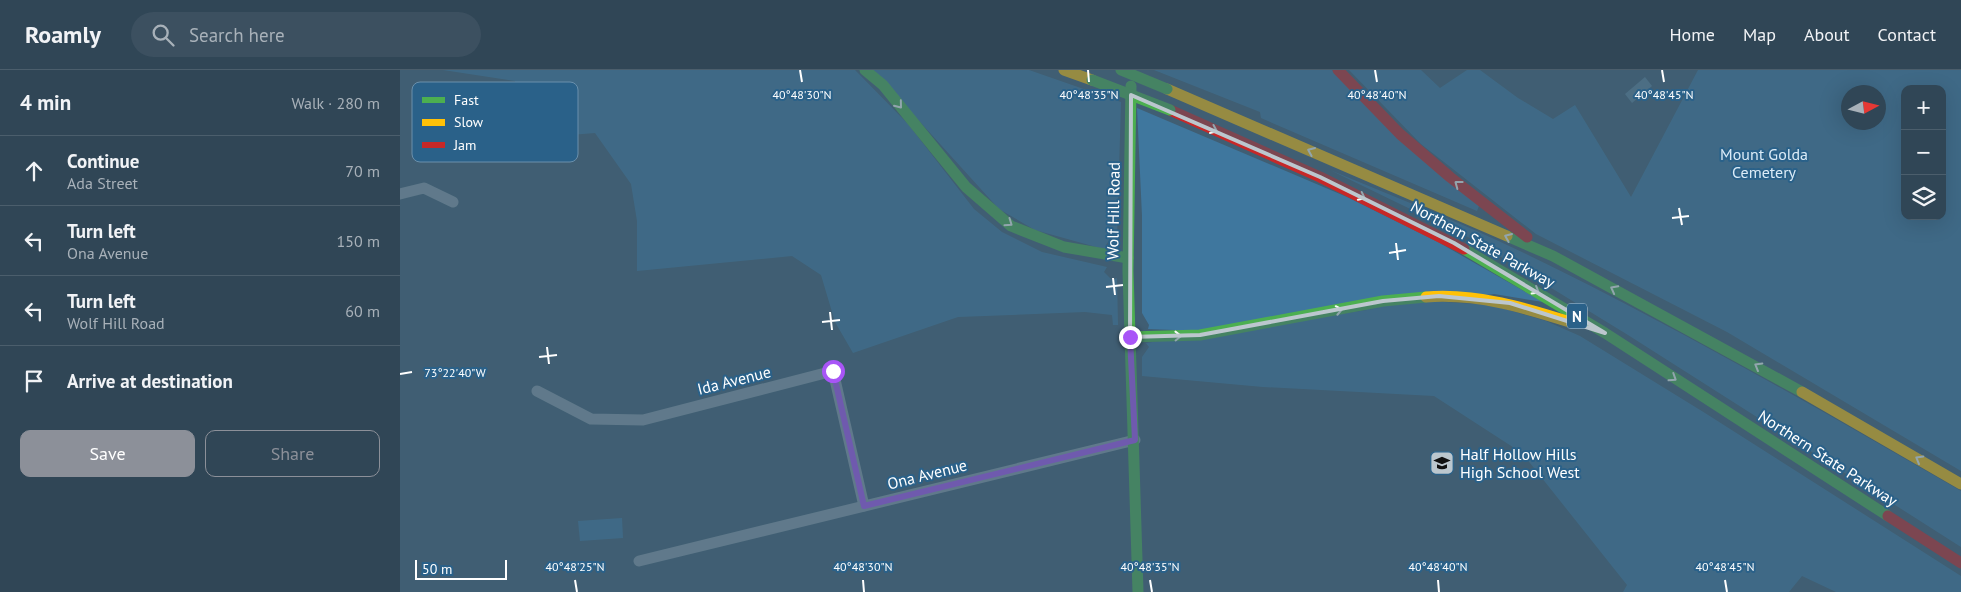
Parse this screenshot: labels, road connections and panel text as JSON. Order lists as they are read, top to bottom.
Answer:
{
  "streets": {
    "main road": ["Wolf Hill Road", "Northern State Parkway", "N"],
    "street": ["Ida Avenue", "Ona Avenue"]
  },
  "crossings": [
    ["Wolf Hill Road", "Ona Avenue"],
    ["Ida Avenue", "Ona Avenue"]
  ],
  "parks": ["Mount Golda Cemetery"],
  "places": {
    "school or university": ["Half Hollow Hills High School West"]
  },
  "legend": ["Fast", "Slow", "Jam"],
  "scale_bar": "50 m",
  "north": "right",
  "page": {
    "header": "Roamly",
    "search": "Search here",
    "nav": [
      "Home",
      "Map",
      "About",
      "Contact"
    ],
    "heading": ["4 min", "Walk · 280 m"],
    "map_buttons": ["+", "−"],
    "list": [
      ["Continue", "Ada Street", "70 m"],
      ["Turn left", "Ona Avenue", "150 m"],
      ["Turn left", "Wolf Hill Road", "60 m"],
      "Arrive at destination"
    ],
    "buttons": ["Save", "Share"],
    "scale": "50 m"
  },
  "coordinates": [
    "40°48'30\"N",
    "40°48'35\"N",
    "40°48'40\"N",
    "40°48'45\"N",
    "73°22'40\"W",
    "40°48'25\"N"
  ]
}
